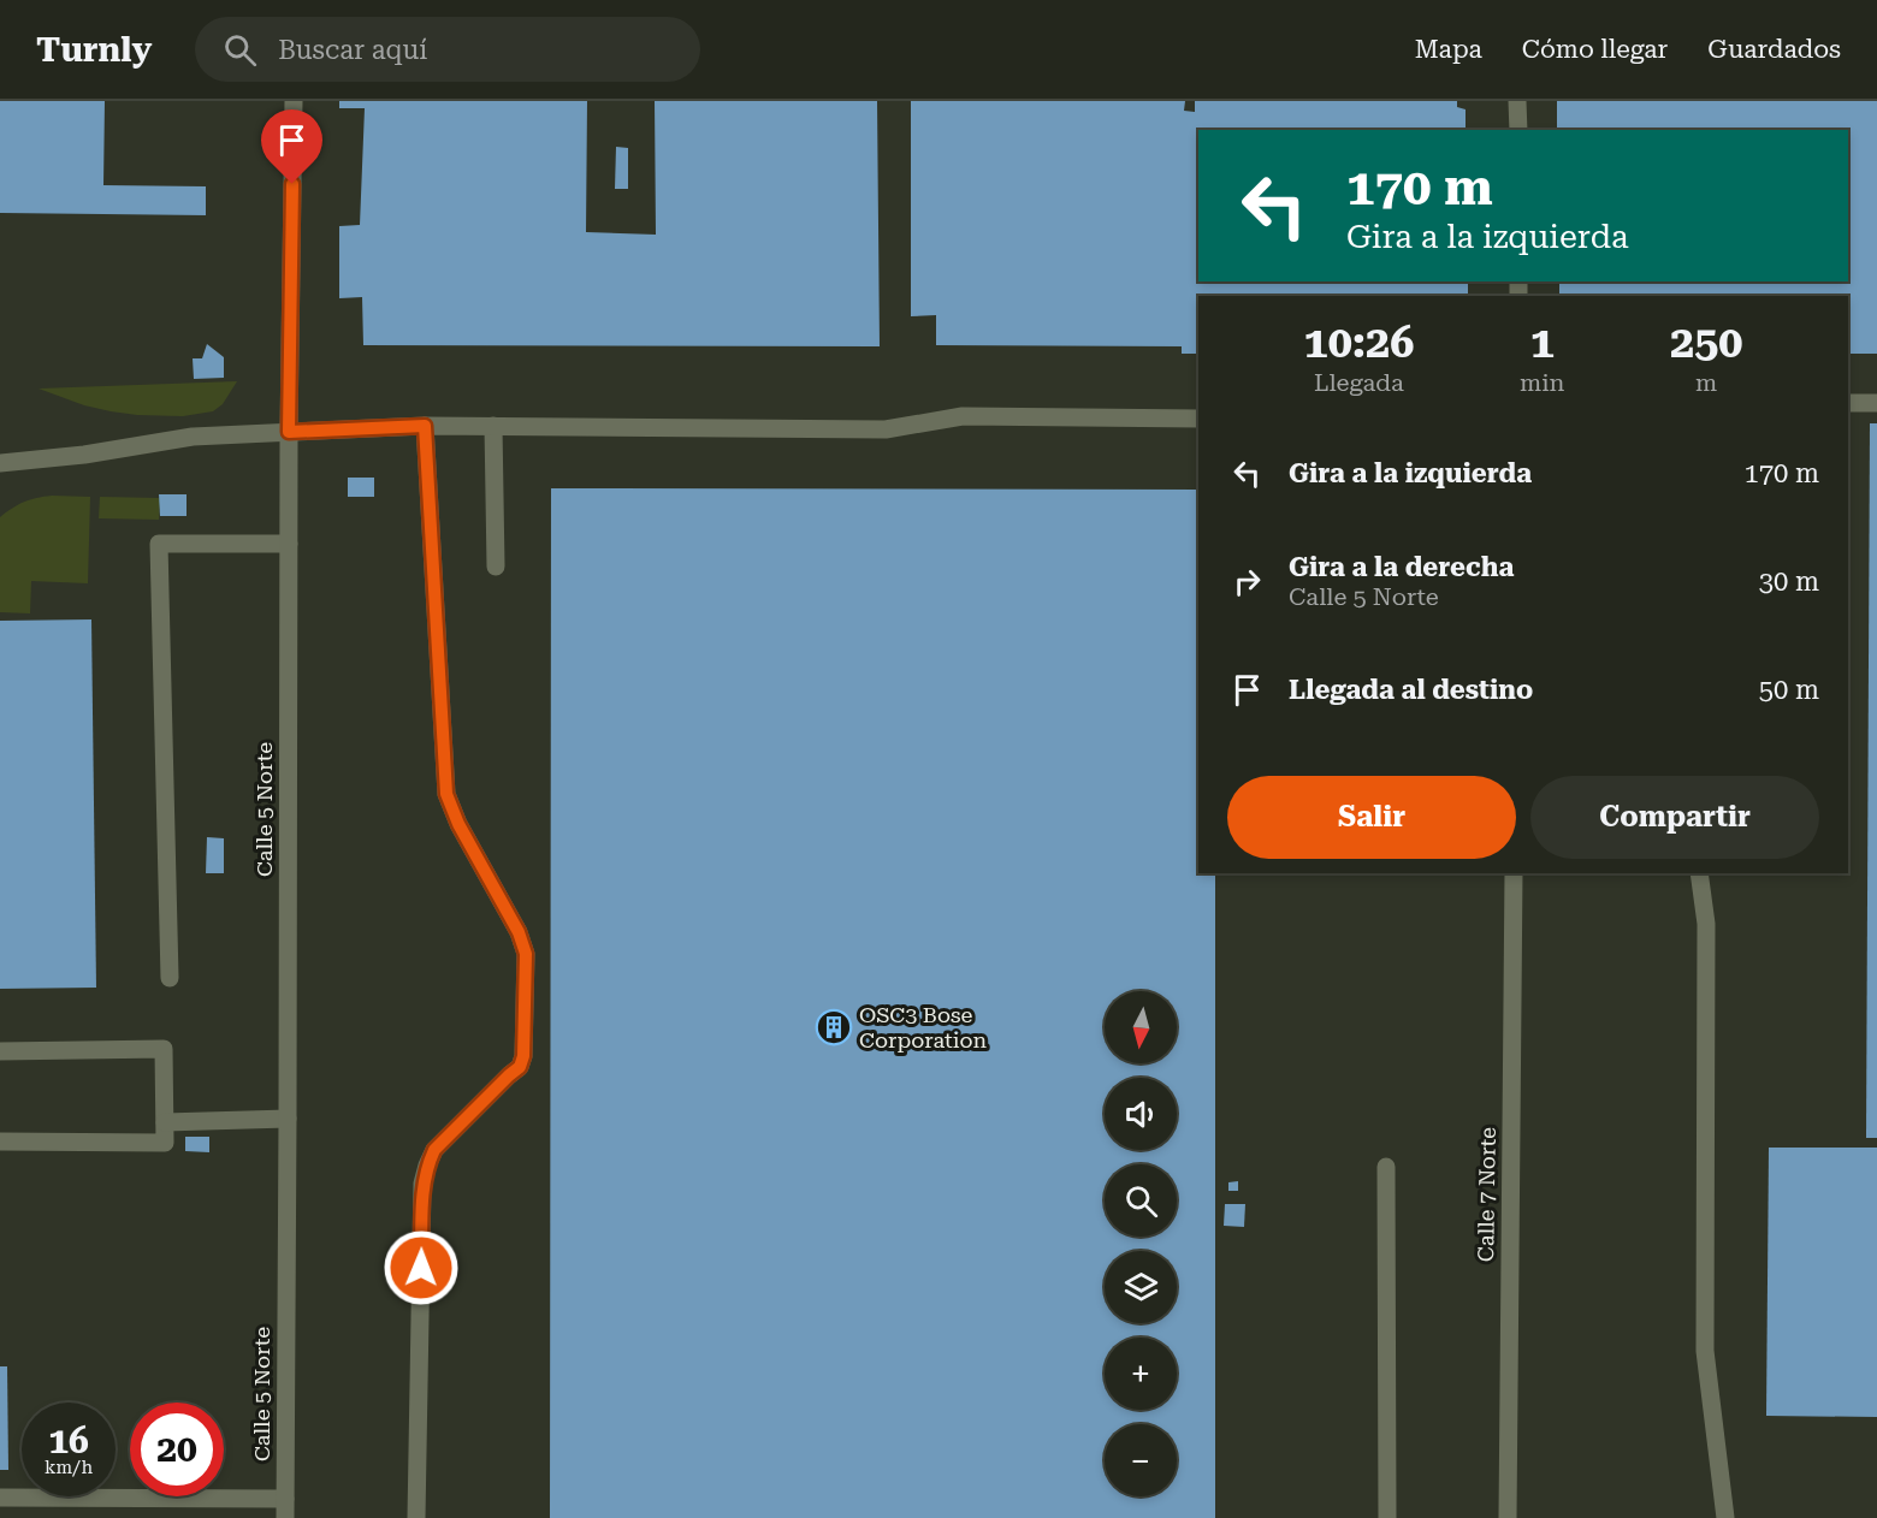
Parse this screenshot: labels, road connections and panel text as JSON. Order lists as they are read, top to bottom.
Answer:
{
  "streets": {
    "street": ["Calle 5 Norte", "Calle 7 Norte"]
  },
  "places": {
    "building": ["OSC3 Bose Corporation"]
  },
  "north": "bottom",
  "page": {
    "header": "Turnly",
    "search": "Buscar aquí",
    "nav": ["Mapa", "Cómo llegar", "Guardados"],
    "turn": ["170 m", "Gira a la izquierda"],
    "eta": [
      "10:26",
      "Llegada",
      "1",
      "min",
      "250",
      "m"
    ],
    "list": [
      {
        "name": "Gira a la izquierda",
        "value": "170 m"
      },
      {
        "name": "Gira a la derecha",
        "note": "Calle 5 Norte",
        "value": "30 m"
      },
      {
        "name": "Llegada al destino",
        "value": "50 m"
      }
    ],
    "buttons": ["Salir", "Compartir"],
    "map_buttons": ["+", "−"],
    "speed": "16 km/h",
    "limit": "20"
  }
}
